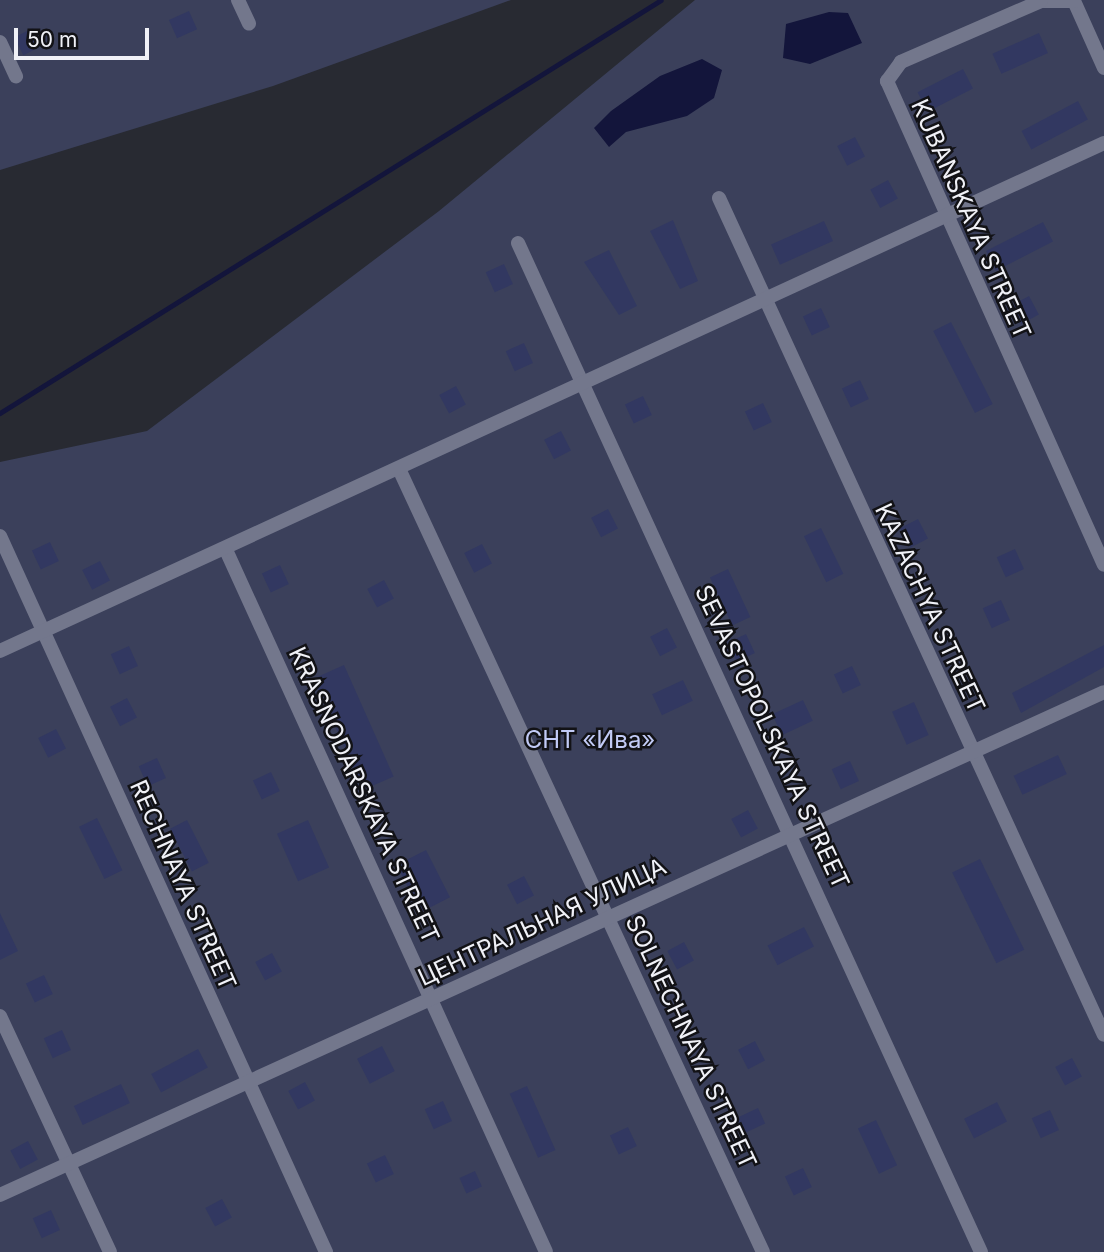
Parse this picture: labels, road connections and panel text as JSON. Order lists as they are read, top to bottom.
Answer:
{
  "streets": {
    "street": [
      "KUBANSKAYA STREET",
      "KAZACHYA STREET",
      "SEVASTOPOLSKAYA STREET",
      "KRASNODARSKAYA STREET",
      "RECHNAYA STREET",
      "ЦЕНТРАЛЬНАЯ УЛИЦА",
      "SOLNECHNAYA STREET"
    ]
  },
  "crossings": [
    ["KAZACHYA STREET", "ЦЕНТРАЛЬНАЯ УЛИЦА"],
    ["SEVASTOPOLSKAYA STREET", "ЦЕНТРАЛЬНАЯ УЛИЦА"],
    ["KRASNODARSKAYA STREET", "ЦЕНТРАЛЬНАЯ УЛИЦА"],
    ["RECHNAYA STREET", "ЦЕНТРАЛЬНАЯ УЛИЦА"],
    ["ЦЕНТРАЛЬНАЯ УЛИЦА", "SOLNECHNAYA STREET"]
  ],
  "parks": ["СНТ «Ива»"],
  "scale_bar": "50 m"
}
